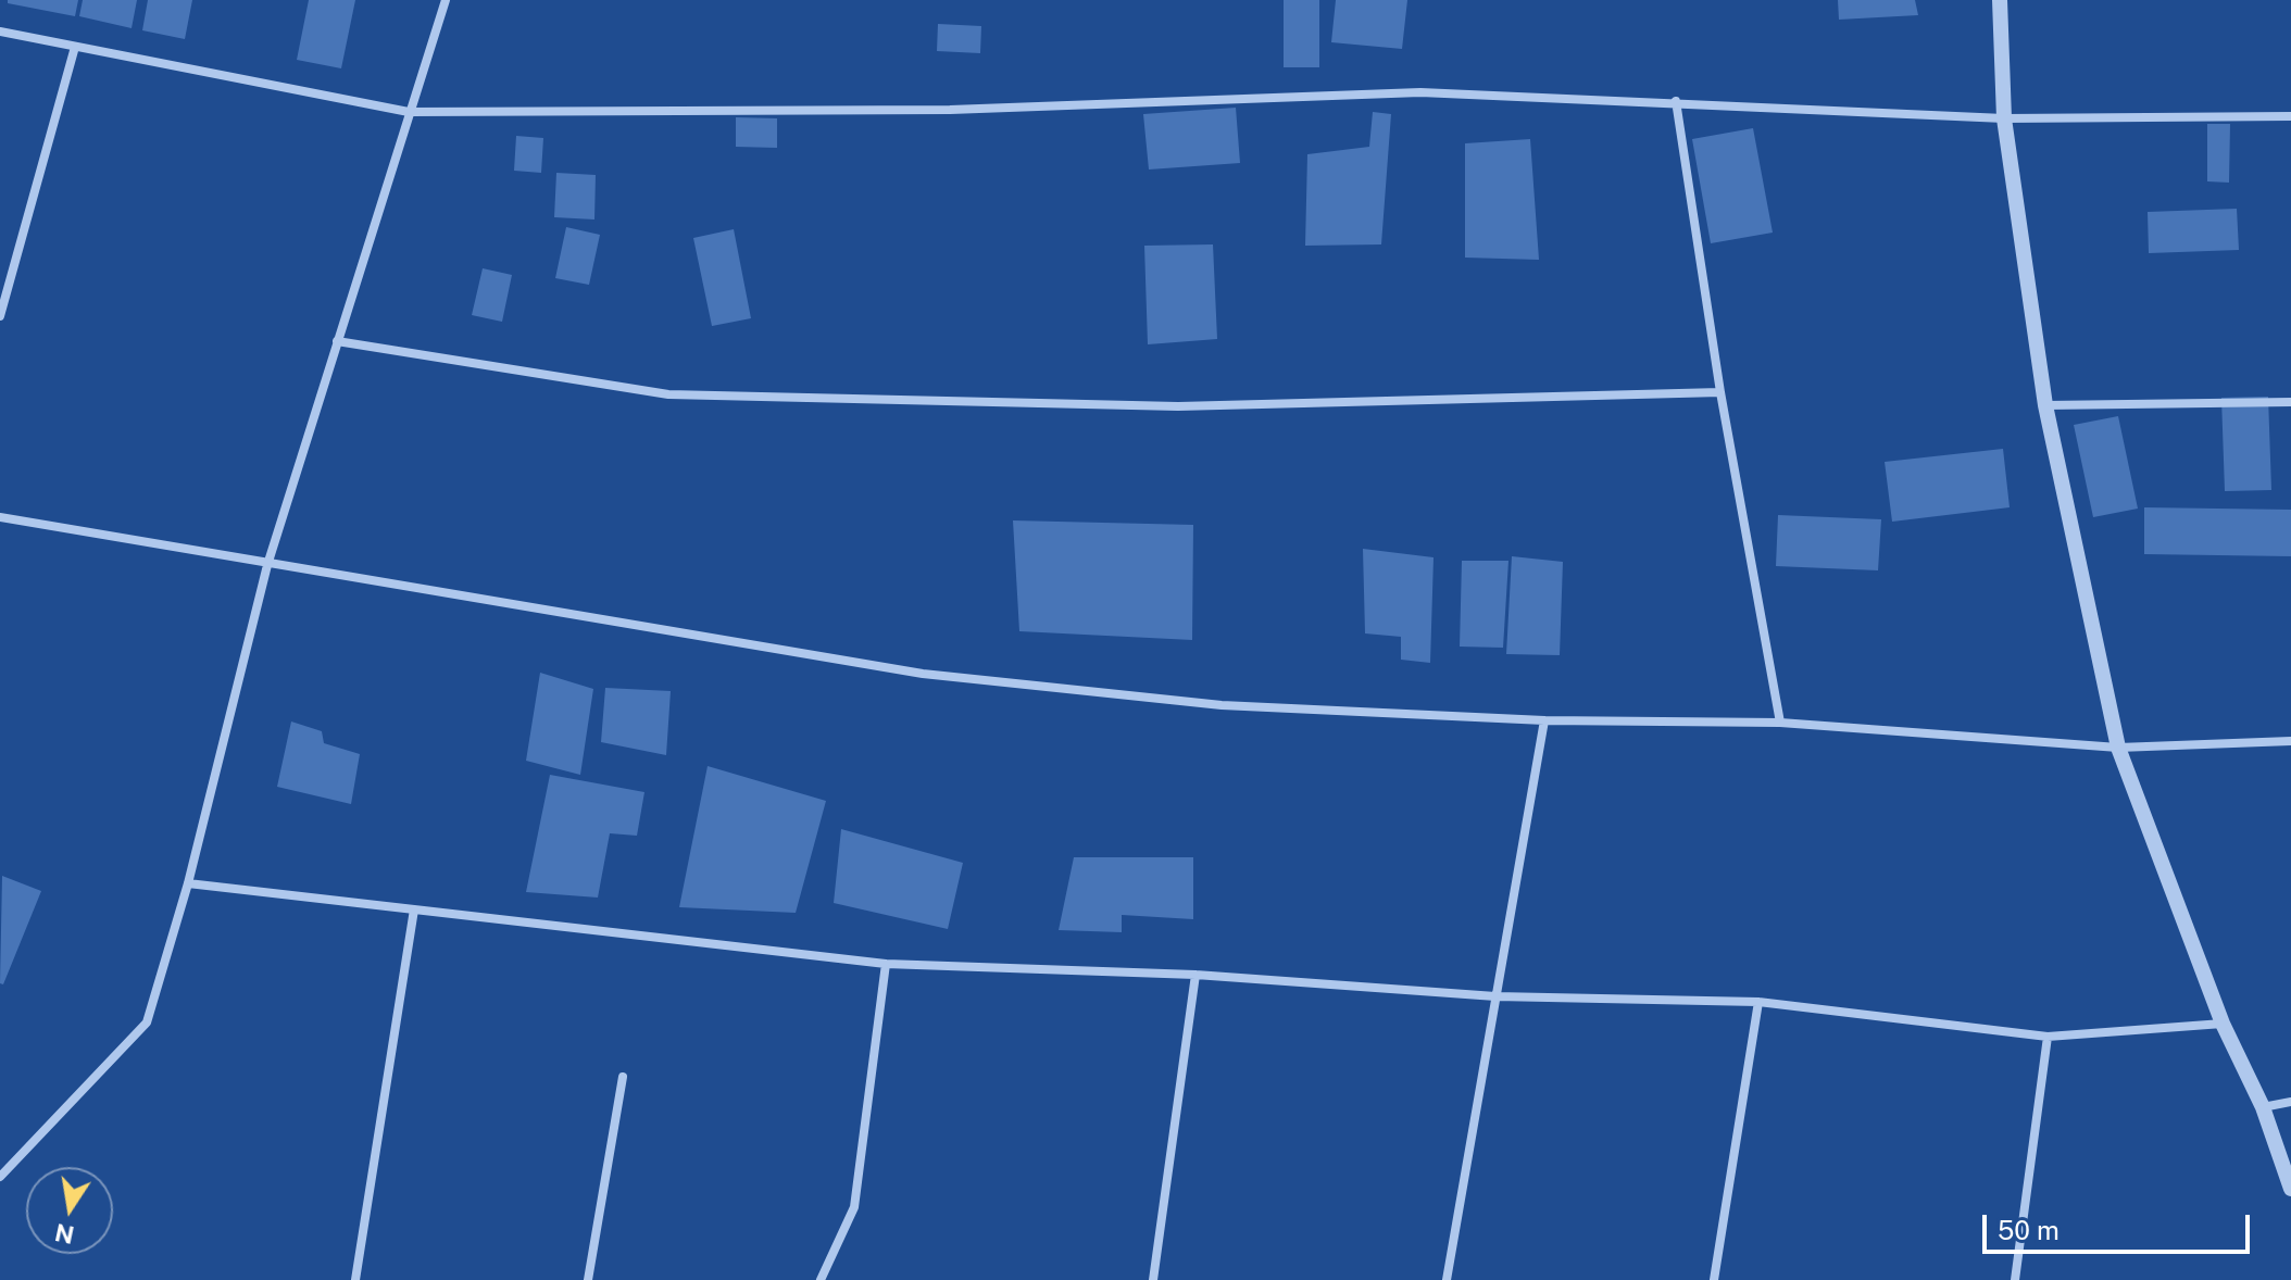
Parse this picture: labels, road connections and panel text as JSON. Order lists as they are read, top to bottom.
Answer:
{
  "scale_bar": "50 m",
  "north": "bottom"
}
